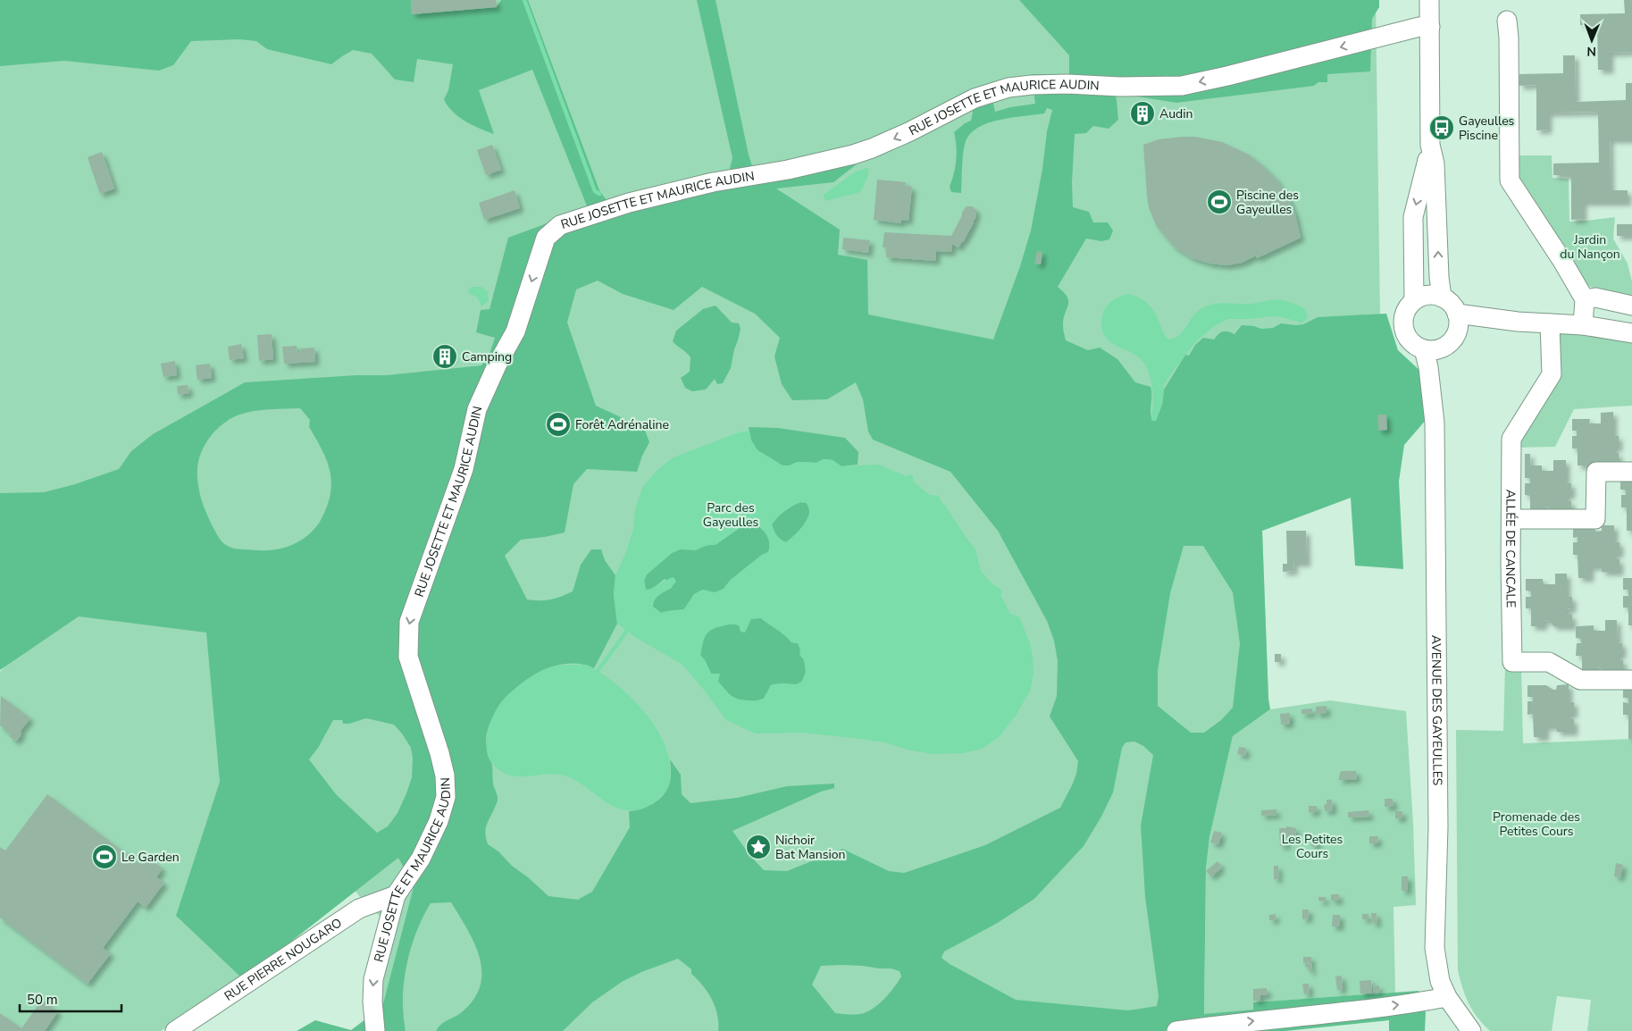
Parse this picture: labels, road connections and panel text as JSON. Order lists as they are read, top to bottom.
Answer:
{
  "streets": {
    "street": [
      "RUE JOSETTE ET MAURICE AUDIN",
      "ALLÉE DE CANCALE",
      "AVENUE DES GAYEULLES",
      "RUE PIERRE NOUGARO"
    ]
  },
  "crossings": [
    ["RUE JOSETTE ET MAURICE AUDIN", "RUE PIERRE NOUGARO"]
  ],
  "one_way": ["RUE JOSETTE ET MAURICE AUDIN"],
  "parks": [
    "Jardin du Nançon",
    "Parc des Gayeulles",
    "Promenade des Petites Cours",
    "Les Petites Cours"
  ],
  "places": {
    "building": ["Audin", "Camping"],
    "bus stop": ["Gayeulles Piscine"],
    "sports": ["Piscine des Gayeulles", "Forêt Adrénaline", "Le Garden"],
    "place": ["Nichoir Bat Mansion"]
  },
  "scale_bar": "50 m",
  "north": "bottom"
}
